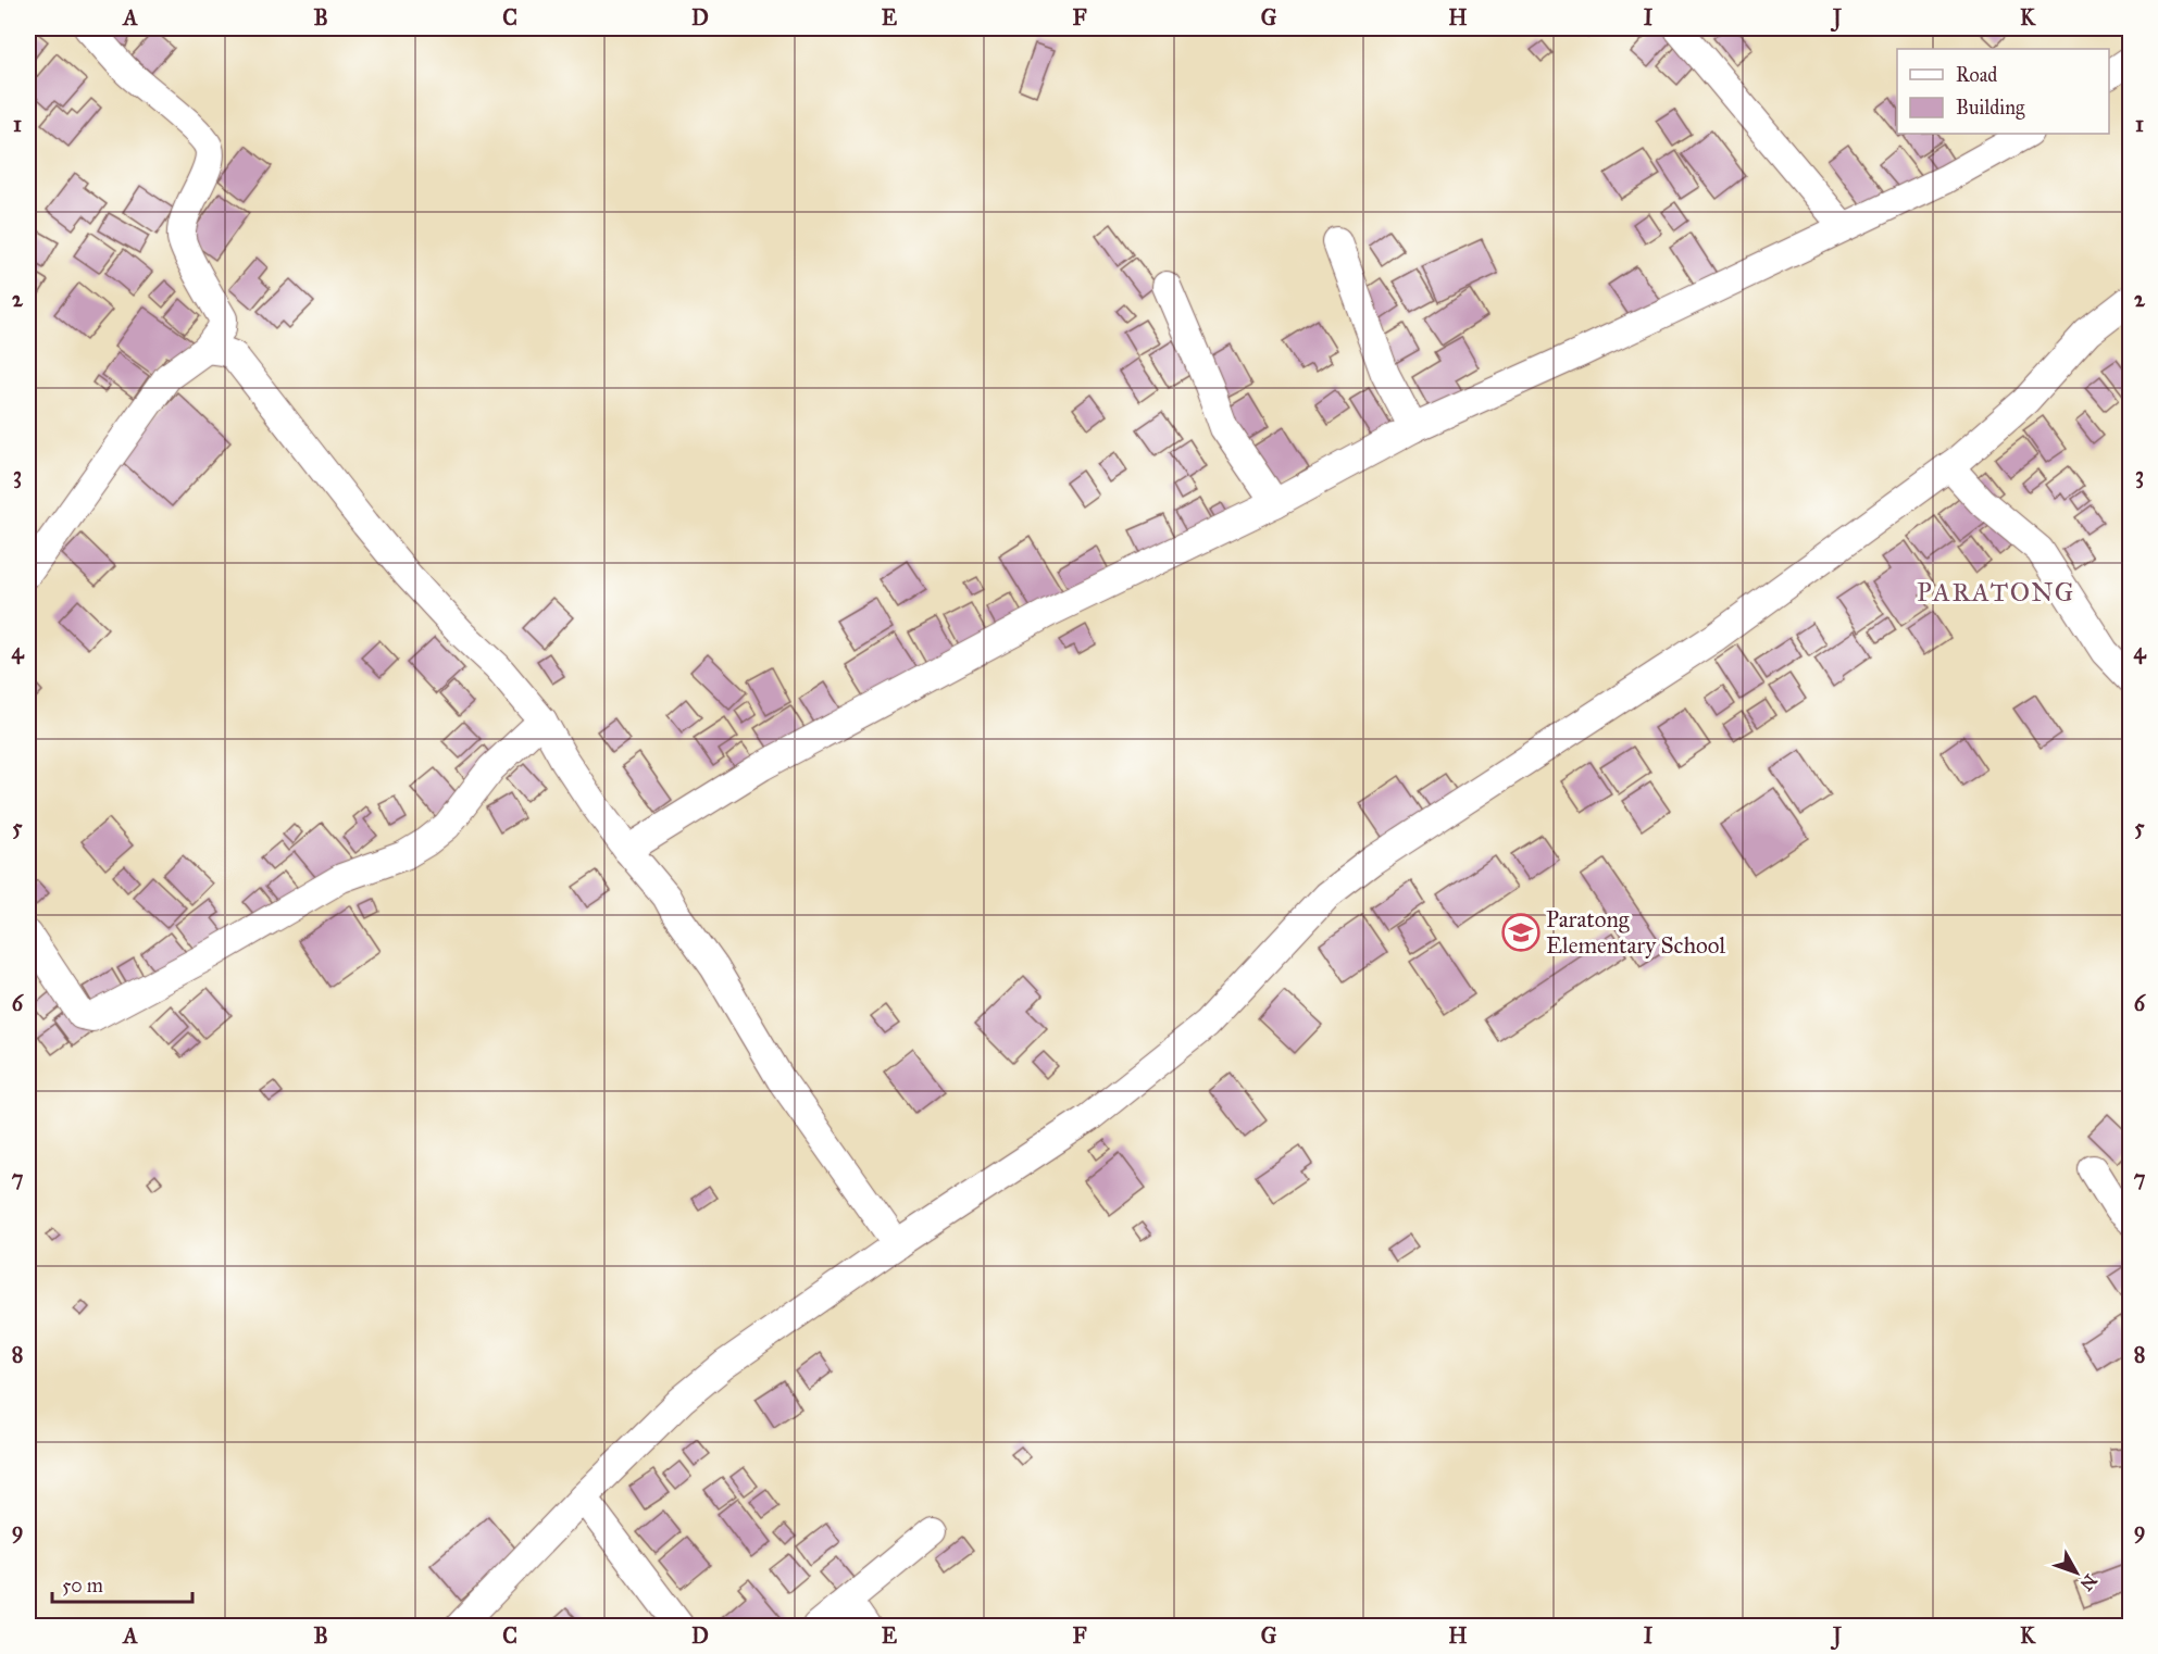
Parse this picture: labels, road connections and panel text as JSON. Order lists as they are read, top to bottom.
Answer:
{
  "districts": ["PARATONG"],
  "places": {
    "school or university": ["Paratong Elementary School"]
  },
  "legend": ["Road", "Building"],
  "scale_bar": "50 m",
  "north": "bottom right",
  "grid": {
    "columns": [
      "A",
      "B",
      "C",
      "D",
      "E",
      "F",
      "G",
      "H",
      "I",
      "J",
      "K"
    ],
    "rows": [
      "1",
      "2",
      "3",
      "4",
      "5",
      "6",
      "7",
      "8",
      "9"
    ]
  }
}
